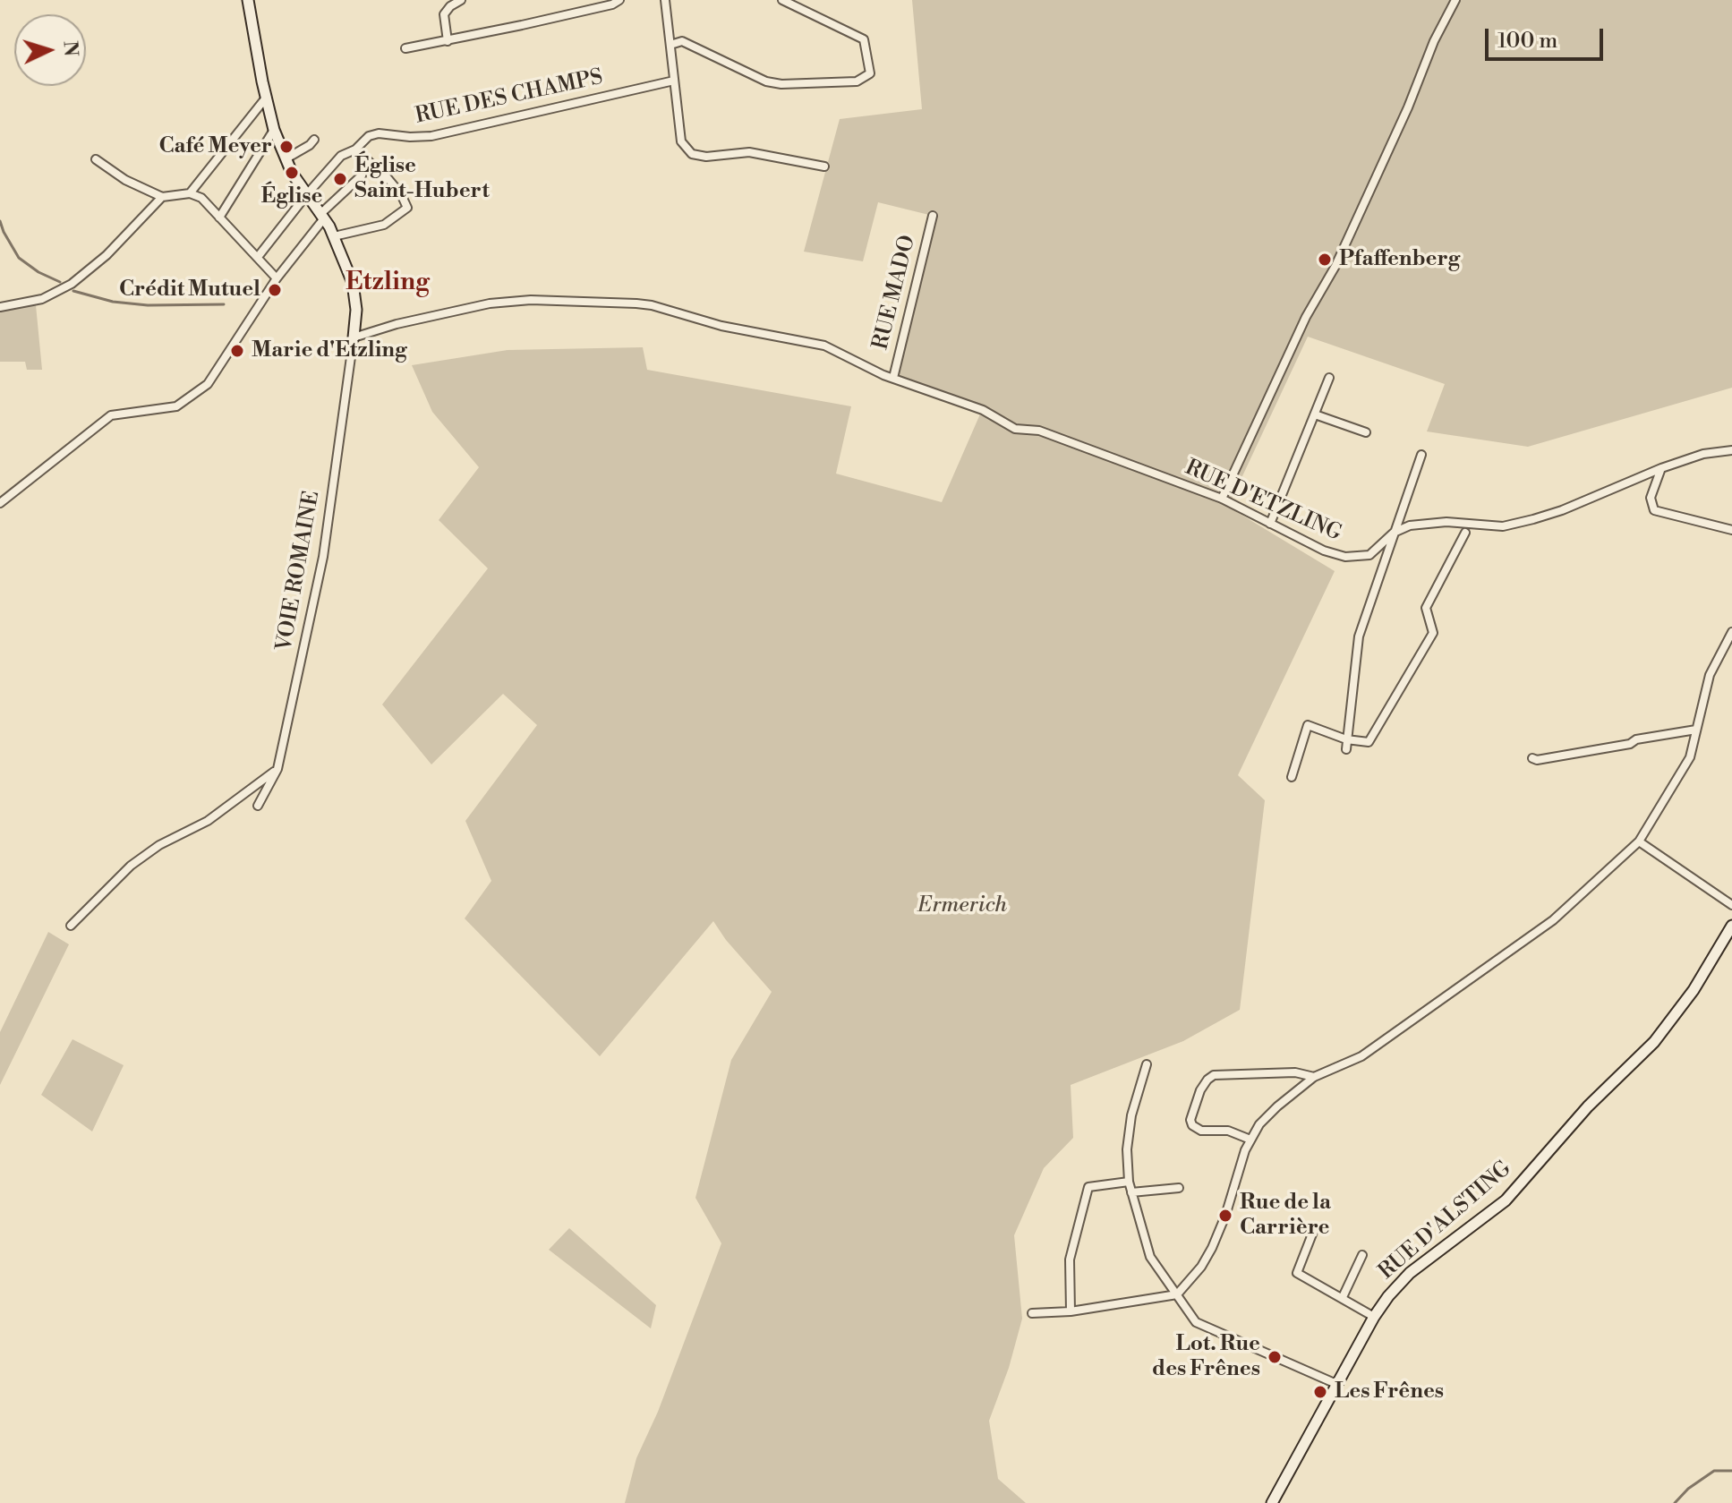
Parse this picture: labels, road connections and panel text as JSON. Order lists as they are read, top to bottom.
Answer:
{
  "streets": {
    "main road": ["RUE D'ALSTING"],
    "street": [
      "RUE DES CHAMPS",
      "RUE MADO",
      "RUE D'ETZLING",
      "VOIE ROMAINE"
    ]
  },
  "crossings": [
    ["RUE MADO", "RUE D'ETZLING"],
    ["RUE D'ETZLING", "VOIE ROMAINE"]
  ],
  "districts": ["Etzling"],
  "parks": ["Ermerich"],
  "places": [
    "Café Meyer",
    "Église",
    "Église Saint-Hubert",
    "Pfaffenberg",
    "Crédit Mutuel",
    "Marie d'Etzling",
    "Rue de la Carrière",
    "Lot. Rue des Frênes",
    "Les Frênes"
  ],
  "scale_bar": "100 m",
  "north": "right"
}
